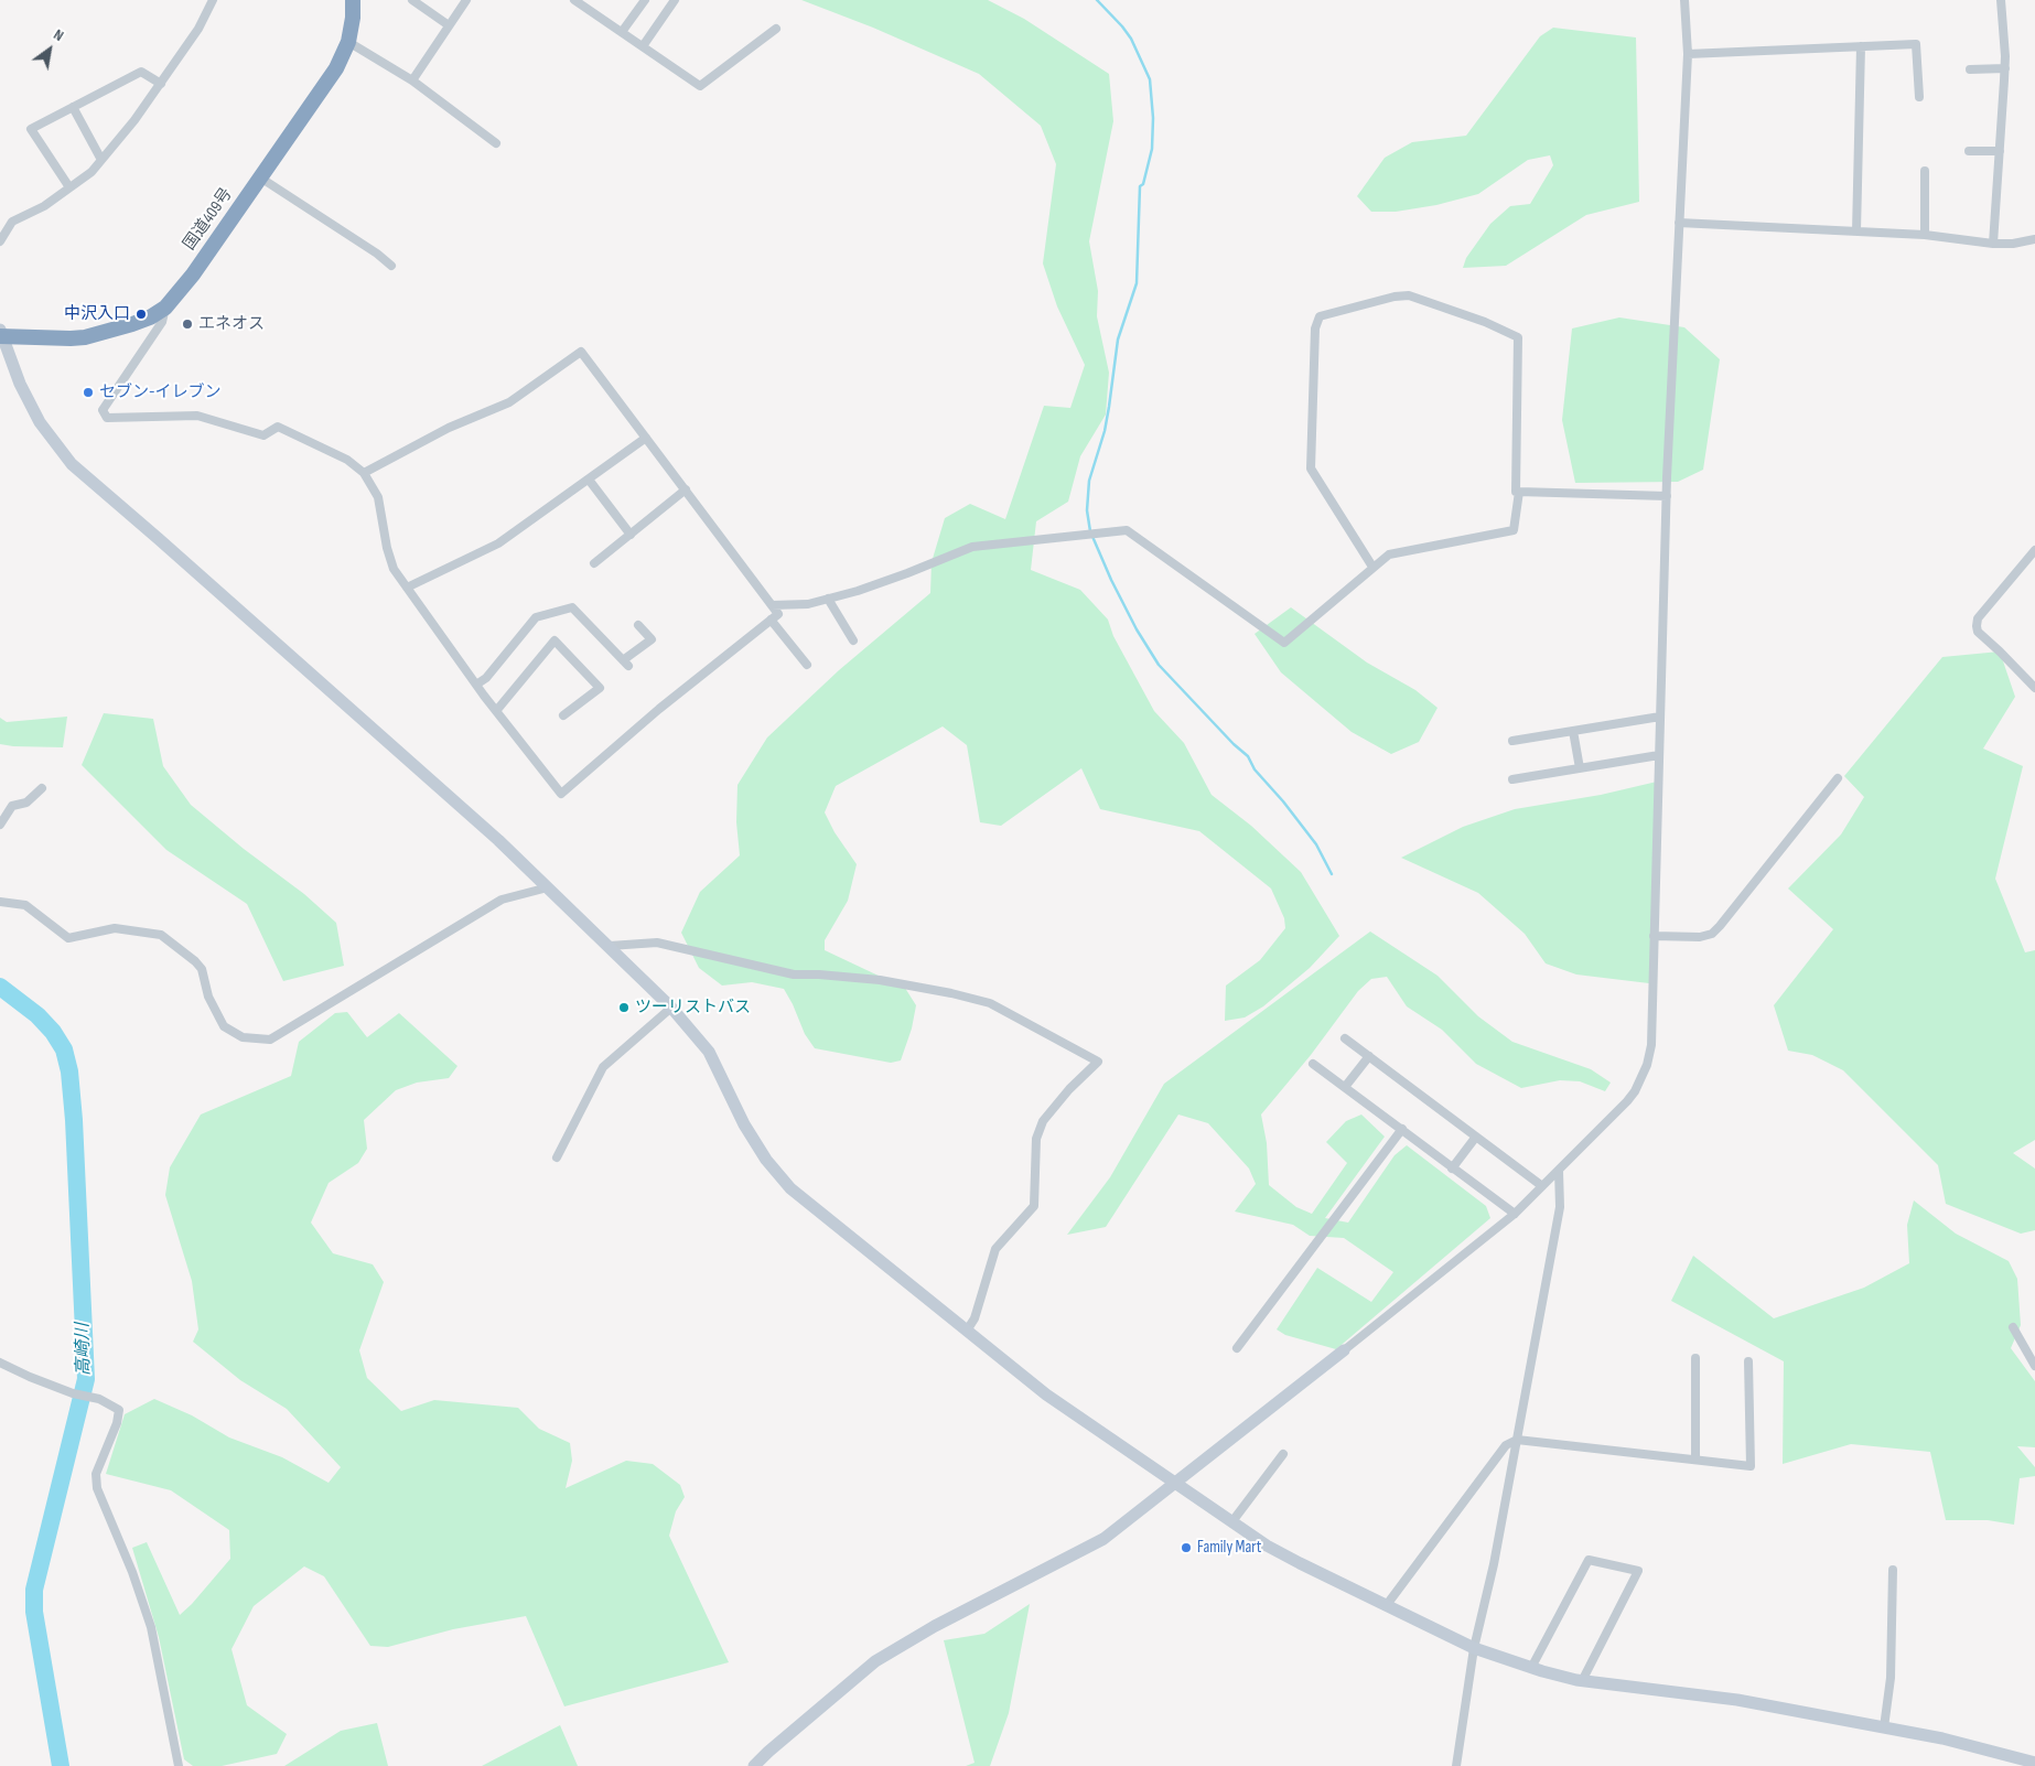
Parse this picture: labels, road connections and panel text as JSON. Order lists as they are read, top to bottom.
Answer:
{
  "streets": {
    "highway": ["国道409号"]
  },
  "water": ["高崎川"],
  "places": [
    "中沢入口",
    "エネオス",
    "セブン-イレブン",
    "ツーリストバス",
    "Family Mart"
  ],
  "north": "top right"
}
